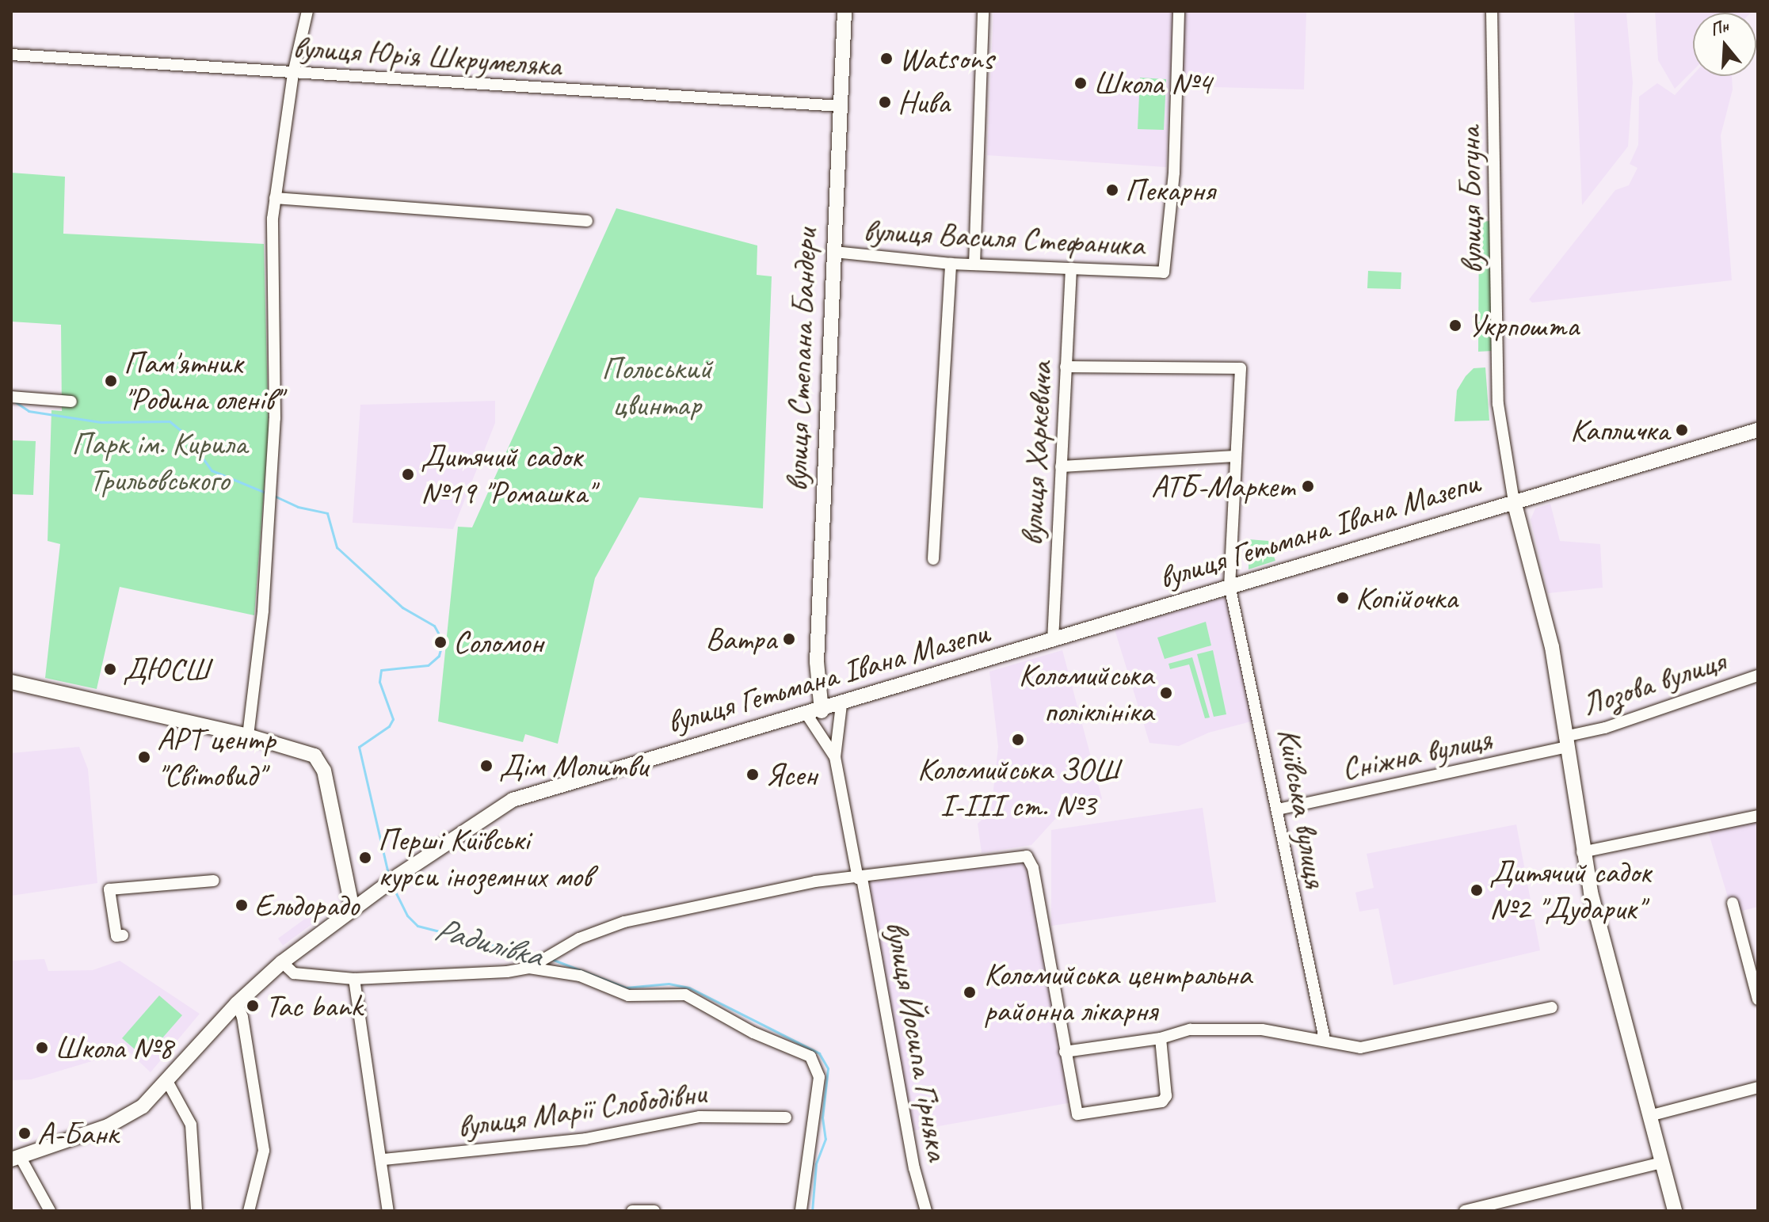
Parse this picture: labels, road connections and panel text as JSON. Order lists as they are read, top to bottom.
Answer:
{
  "streets": {
    "main road": ["вулиця Степана Бандери", "вулиця Гетьмана Івана Мазепи"],
    "street": [
      "вулиця Юрія Шкрумеляка",
      "вулиця Богуна",
      "вулиця Василя Стефаника",
      "вулиця Харкевича",
      "Лозова вулиця",
      "Сніжна вулиця",
      "Київська вулиця",
      "вулиця Йосипа Гірняка",
      "вулиця Марії Слободівни"
    ]
  },
  "crossings": [
    ["вулиця Юрія Шкрумеляка", "вулиця Степана Бандери"],
    ["вулиця Богуна", "вулиця Гетьмана Івана Мазепи"],
    ["вулиця Василя Стефаника", "вулиця Степана Бандери"],
    ["вулиця Василя Стефаника", "вулиця Харкевича"],
    ["вулиця Степана Бандери", "вулиця Гетьмана Івана Мазепи"],
    ["вулиця Харкевича", "вулиця Гетьмана Івана Мазепи"],
    ["вулиця Харкевича", "Київська вулиця"],
    ["вулиця Гетьмана Івана Мазепи", "Київська вулиця"],
    ["Лозова вулиця", "Сніжна вулиця"],
    ["Сніжна вулиця", "Київська вулиця"]
  ],
  "water": ["Радилівка"],
  "parks": ["Польський цвинтар", "Парк ім. Кирила Трильовського"],
  "places": [
    "Watsons",
    "Школа №4",
    "Нива",
    "Пекарня",
    "Укрпошта",
    "Пам'ятник \"Родина оленів\"",
    "Капличка",
    "Дитячий садок №19 \"Ромашка\"",
    "АТБ-Маркет",
    "Копійочка",
    "Ватра",
    "Соломон",
    "ДЮСШ",
    "Коломийська поліклініка",
    "Коломийська ЗОШ І-ІІІ ст. №3",
    "АРТ центр \"Світовид\"",
    "Дім Молитви",
    "Ясен",
    "Перші Київські курси іноземних мов",
    "Дитячий садок №2 \"Дударик\"",
    "Ельдорадо",
    "Коломийська центральна районна лікарня",
    "Tac bank",
    "Школа №8",
    "А-Банк"
  ],
  "north": "top"
}
